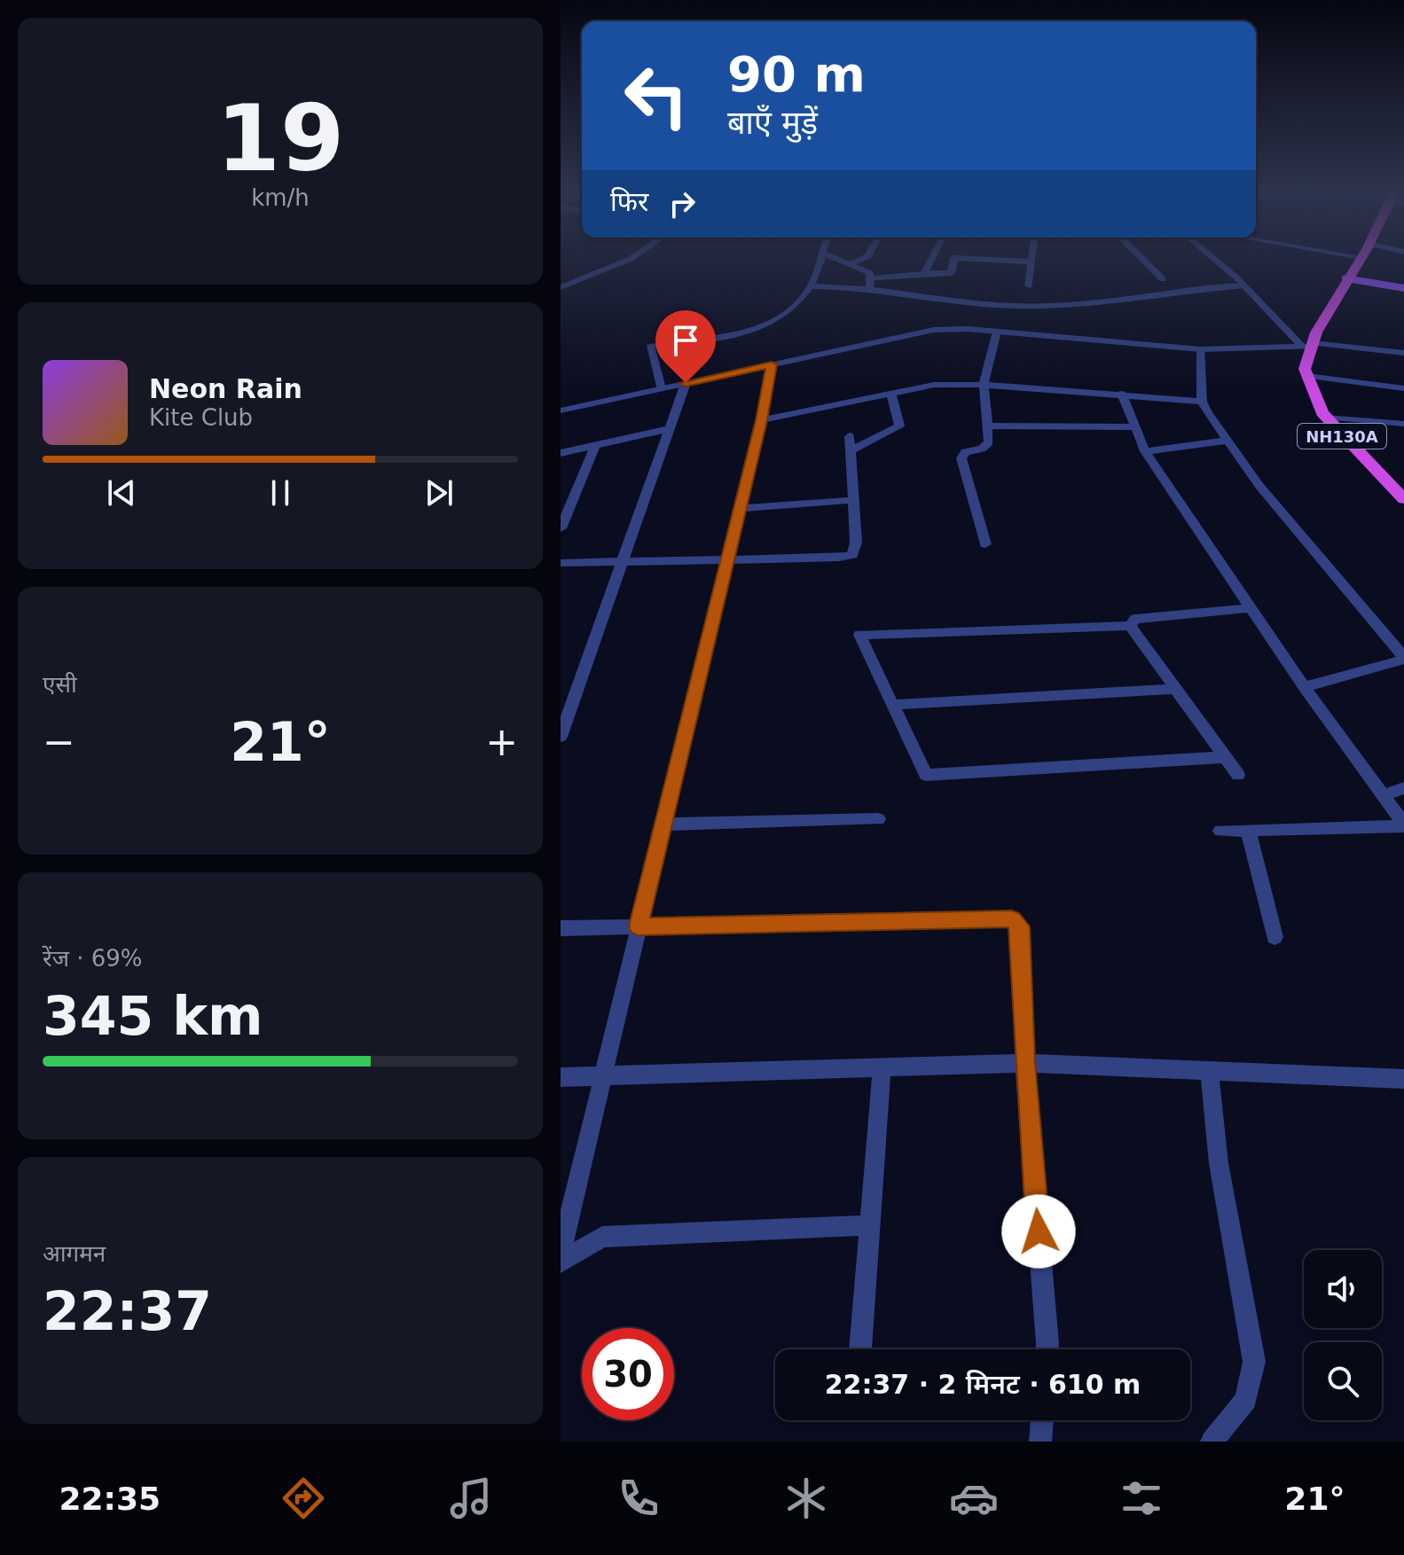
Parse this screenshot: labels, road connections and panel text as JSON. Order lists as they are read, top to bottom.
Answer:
{
  "streets": {
    "highway": ["NH130A"]
  },
  "page": {
    "tile": [
      ["19", "km/h"],
      "एसी",
      ["रेंज · 69%", "345 km"],
      ["आगमन", "22:37"]
    ],
    "turn": ["90 m", "बाएँ मुड़ें"],
    "then": "फिर",
    "song": ["Neon Rain", "Kite Club"],
    "heat": ["−", "21°", "+"],
    "limit": "30",
    "trip": "22:37 · 2 मिनट · 610 m",
    "tabs": ["22:35", "21°"]
  }
}
